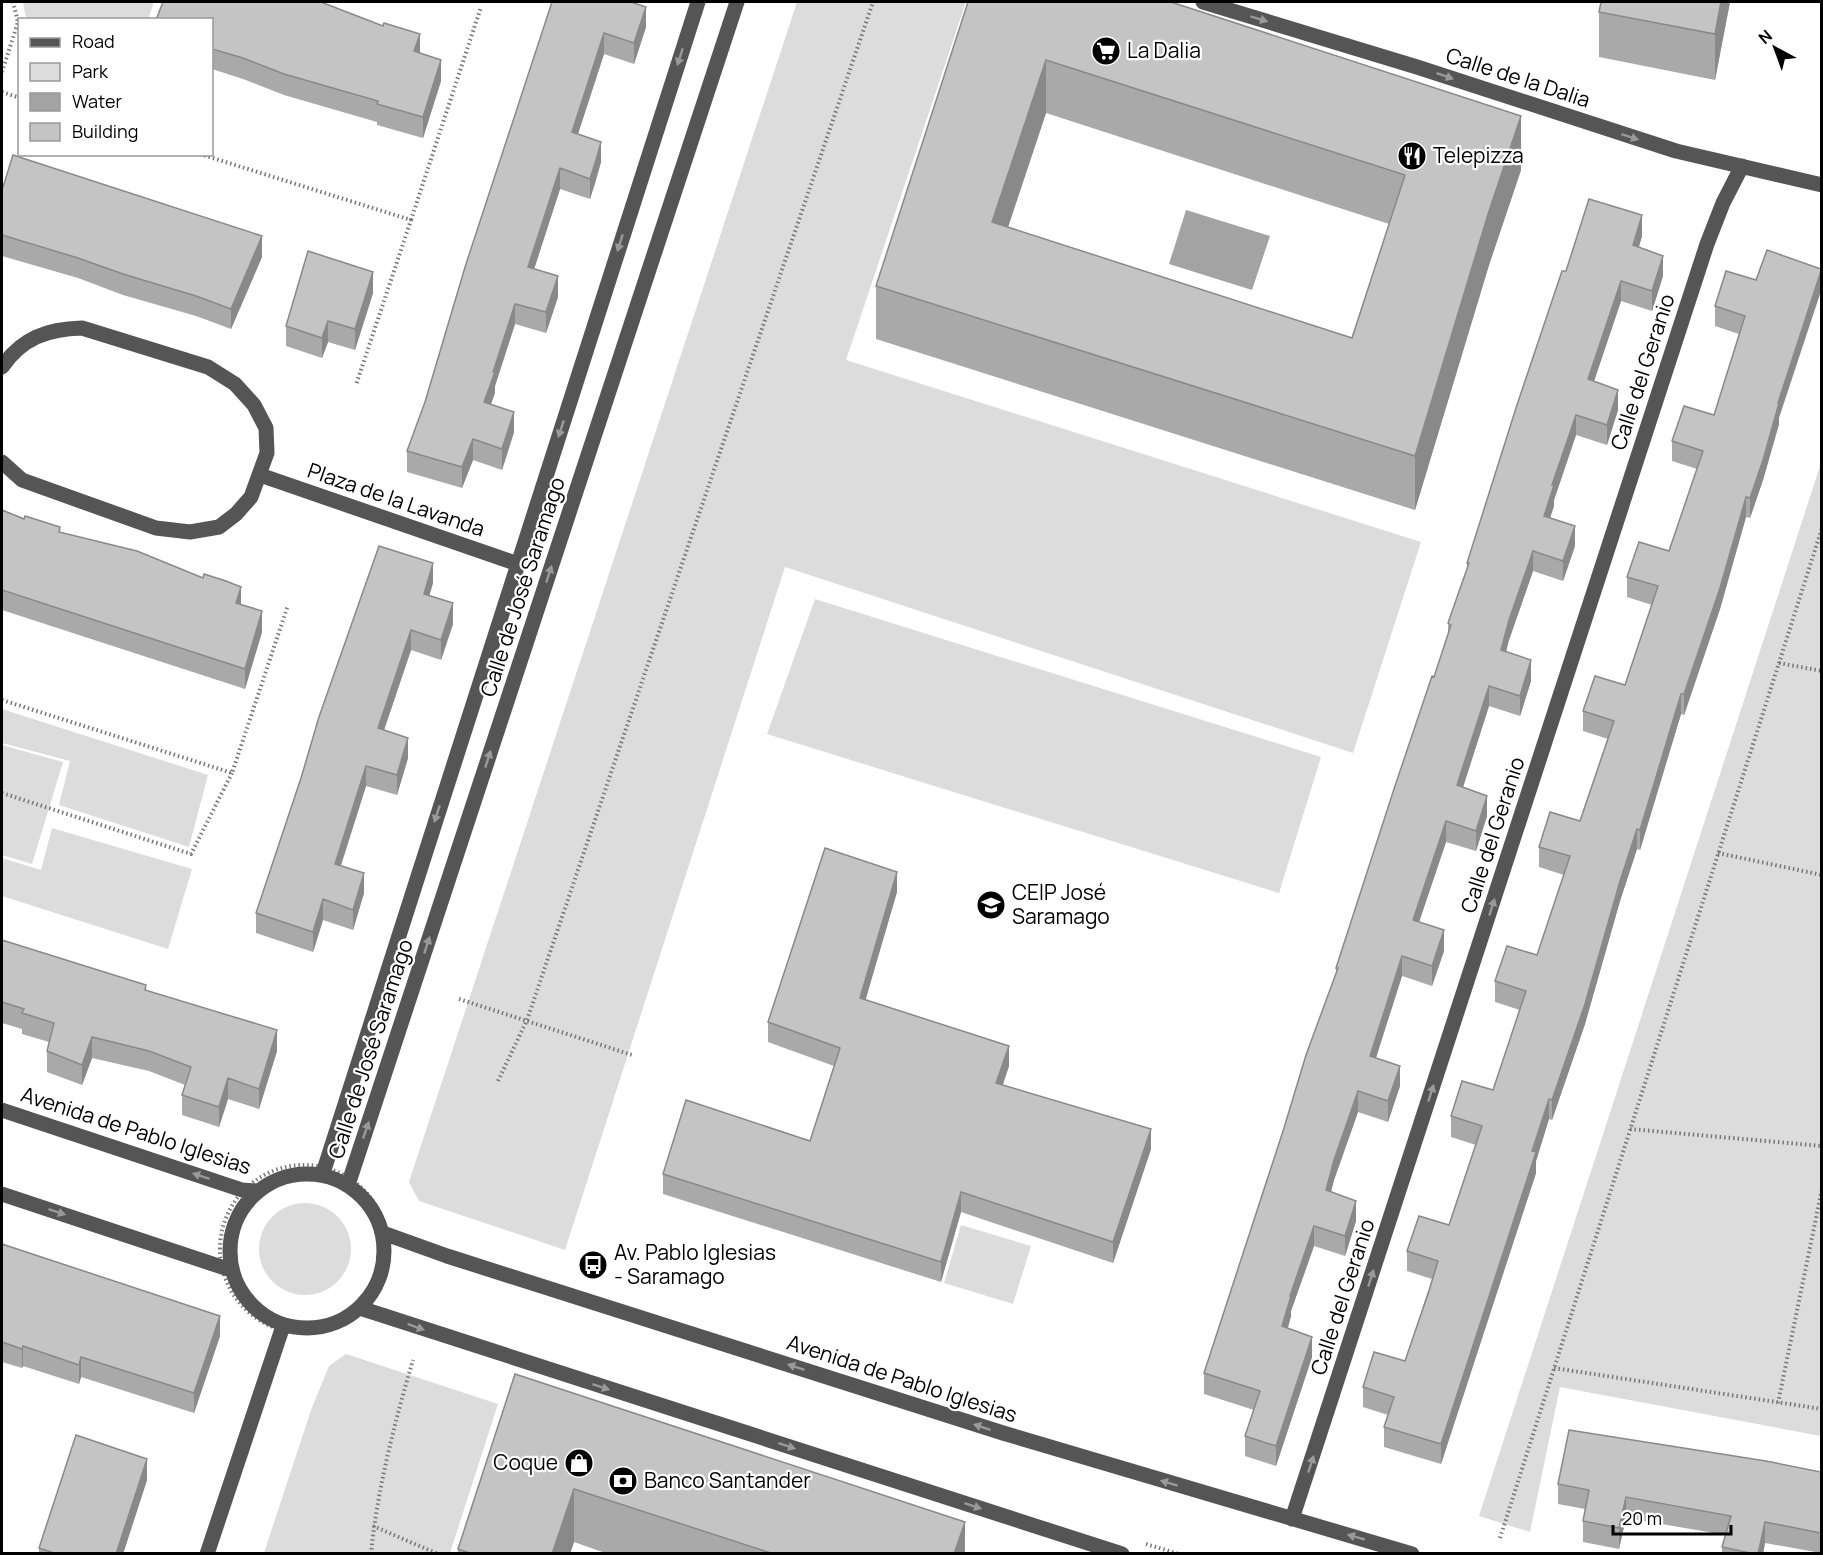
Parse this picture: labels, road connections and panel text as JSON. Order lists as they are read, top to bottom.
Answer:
{
  "streets": {
    "street": [
      "Calle de la Dalia",
      "Calle del Geranio",
      "Plaza de la Lavanda",
      "Calle de José Saramago",
      "Avenida de Pablo Iglesias"
    ]
  },
  "crossings": [
    ["Calle de la Dalia", "Calle del Geranio"],
    ["Calle del Geranio", "Avenida de Pablo Iglesias"],
    ["Plaza de la Lavanda", "Calle de José Saramago"]
  ],
  "one_way": ["Calle de la Dalia", "Calle del Geranio"],
  "places": {
    "supermarket": ["La Dalia"],
    "restaurant": ["Telepizza"],
    "school or university": ["CEIP José Saramago"],
    "bus stop": ["Av. Pablo Iglesias - Saramago"],
    "shop": ["Coque"],
    "bank": ["Banco Santander"]
  },
  "legend": [
    "Road",
    "Park",
    "Water",
    "Building"
  ],
  "scale_bar": "20 m",
  "north": "top left"
}
